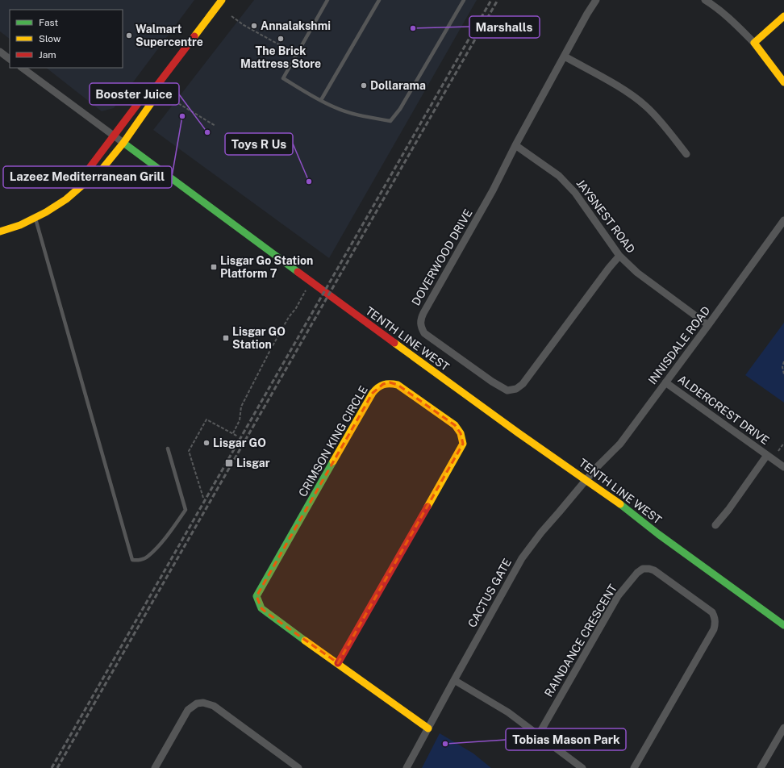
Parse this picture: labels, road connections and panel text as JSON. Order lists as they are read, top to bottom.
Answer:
{
  "streets": {
    "street": [
      "JAYSNEST ROAD",
      "DOVERWOOD DRIVE",
      "TENTH LINE WEST",
      "INNISDALE ROAD",
      "ALDERCREST DRIVE",
      "CRIMSON KING CIRCLE",
      "CACTUS GATE",
      "RAINDANCE CRESCENT"
    ]
  },
  "crossings": [
    ["JAYSNEST ROAD", "DOVERWOOD DRIVE"],
    ["JAYSNEST ROAD", "INNISDALE ROAD"],
    ["TENTH LINE WEST", "INNISDALE ROAD"],
    ["TENTH LINE WEST", "CACTUS GATE"],
    ["INNISDALE ROAD", "ALDERCREST DRIVE"],
    ["INNISDALE ROAD", "CACTUS GATE"]
  ],
  "places": {
    "other": [
      "Annalakshmi",
      "Marshalls",
      "Walmart Supercentre",
      "The Brick Mattress Store",
      "Dollarama",
      "Lazeez Mediterranean Grill",
      "Booster Juice",
      "Toys R Us",
      "Lisgar GO",
      "Tobias Mason Park"
    ],
    "transit": ["Lisgar Go Station Platform 7", "Lisgar GO Station", "Lisgar"]
  },
  "legend": ["Fast", "Slow", "Jam"]
}
